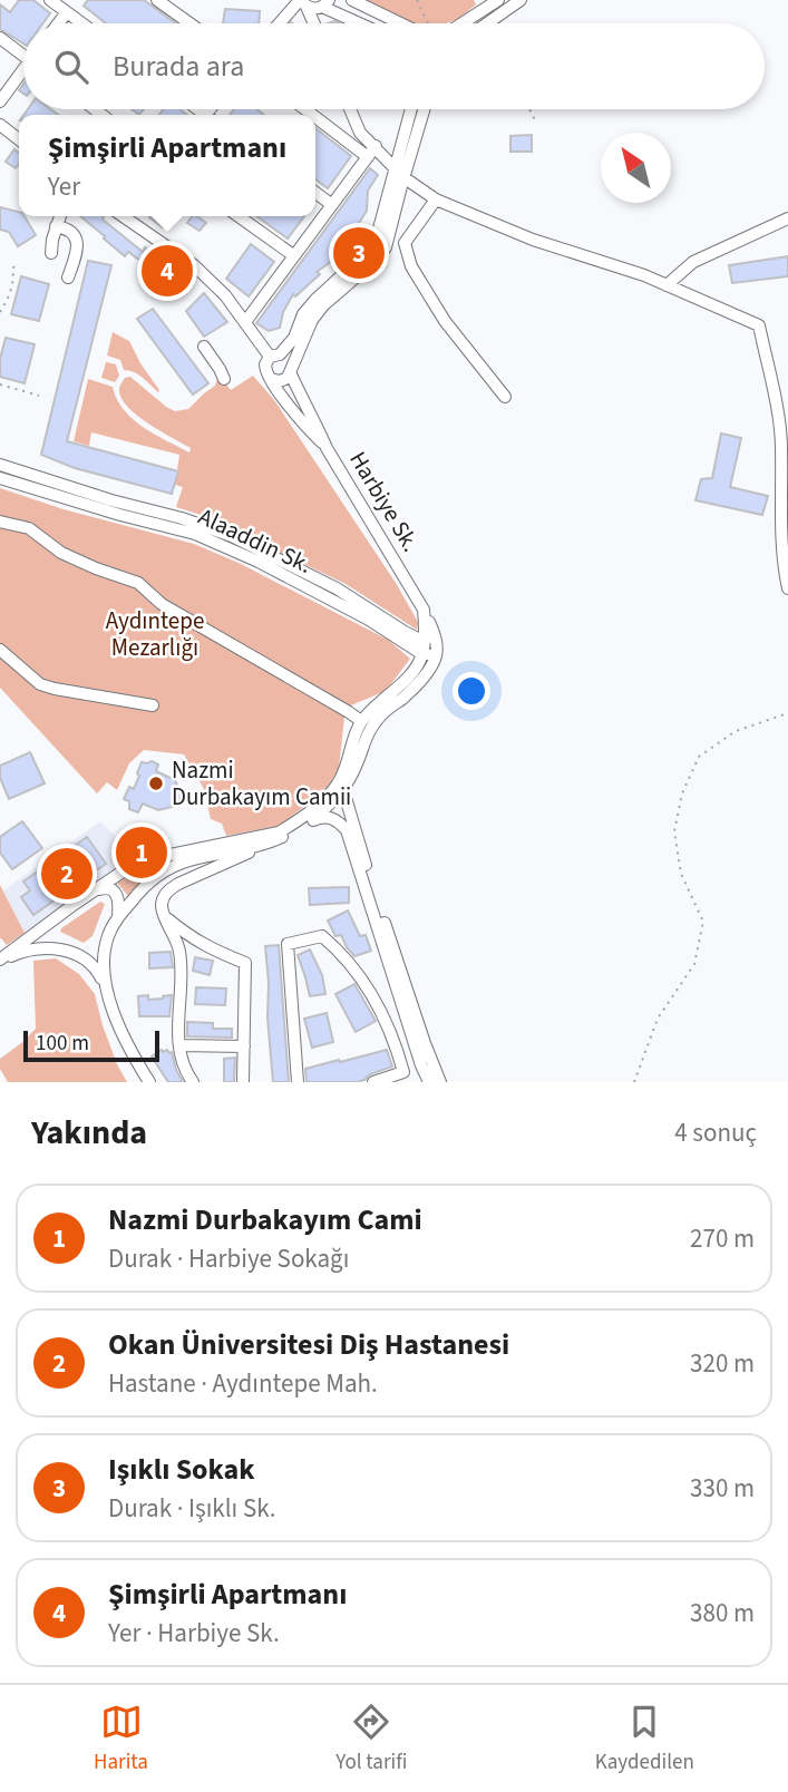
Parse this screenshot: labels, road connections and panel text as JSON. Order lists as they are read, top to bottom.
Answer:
{
  "streets": {
    "street": ["Harbiye Sk.", "Alaaddin Sk."]
  },
  "crossings": [
    ["Harbiye Sk.", "Alaaddin Sk."]
  ],
  "parks": ["Aydıntepe Mezarlığı"],
  "places": ["Nazmi Durbakayım Camii"],
  "scale_bar": "100 m",
  "north": "top left",
  "page": {
    "search": "Burada ara",
    "popup": ["Şimşirli Apartmanı", "Yer"],
    "pins": [
      "3",
      "4",
      "1",
      "2"
    ],
    "scale": "100 m",
    "heading": ["Yakında", "4 sonuç"],
    "list": [
      {
        "mark": "1",
        "name": "Nazmi Durbakayım Cami",
        "note": "Durak · Harbiye Sokağı",
        "value": "270 m"
      },
      {
        "mark": "2",
        "name": "Okan Üniversitesi Diş Hastanesi",
        "note": "Hastane · Aydıntepe Mah.",
        "value": "320 m"
      },
      {
        "mark": "3",
        "name": "Işıklı Sokak",
        "note": "Durak · Işıklı Sk.",
        "value": "330 m"
      },
      {
        "mark": "4",
        "name": "Şimşirli Apartmanı",
        "note": "Yer · Harbiye Sk.",
        "value": "380 m"
      }
    ],
    "nav": ["Harita", "Yol tarifi", "Kaydedilen"]
  }
}
